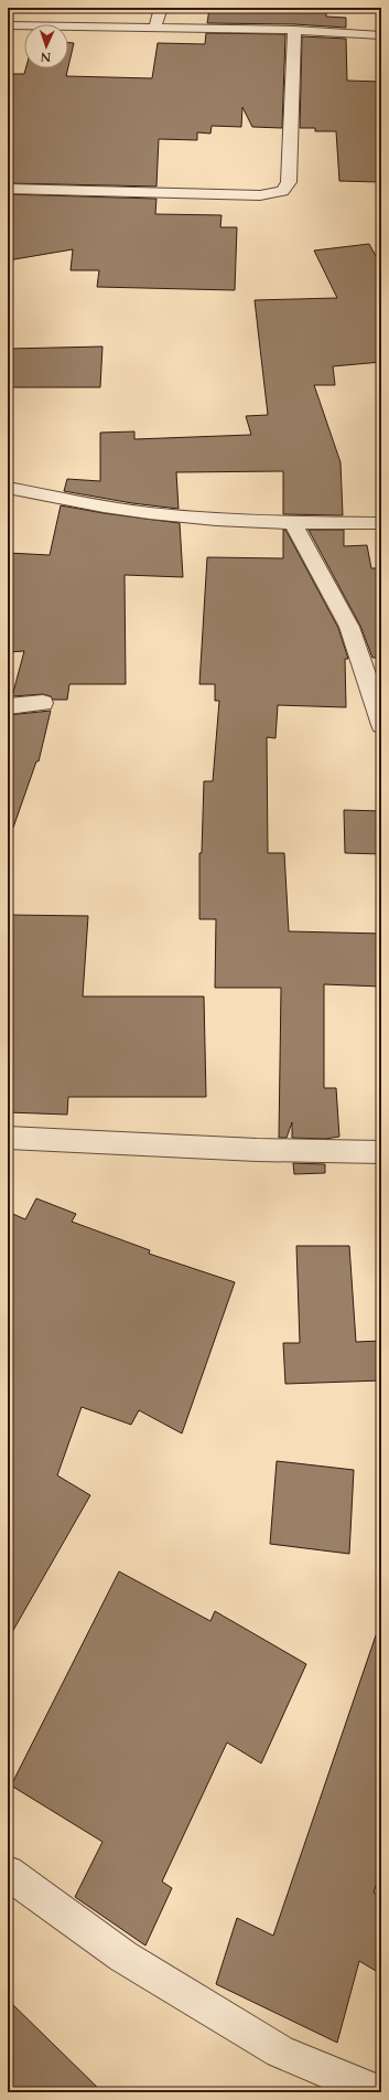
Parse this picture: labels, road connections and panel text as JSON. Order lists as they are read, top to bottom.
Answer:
{
  "north": "bottom"
}
